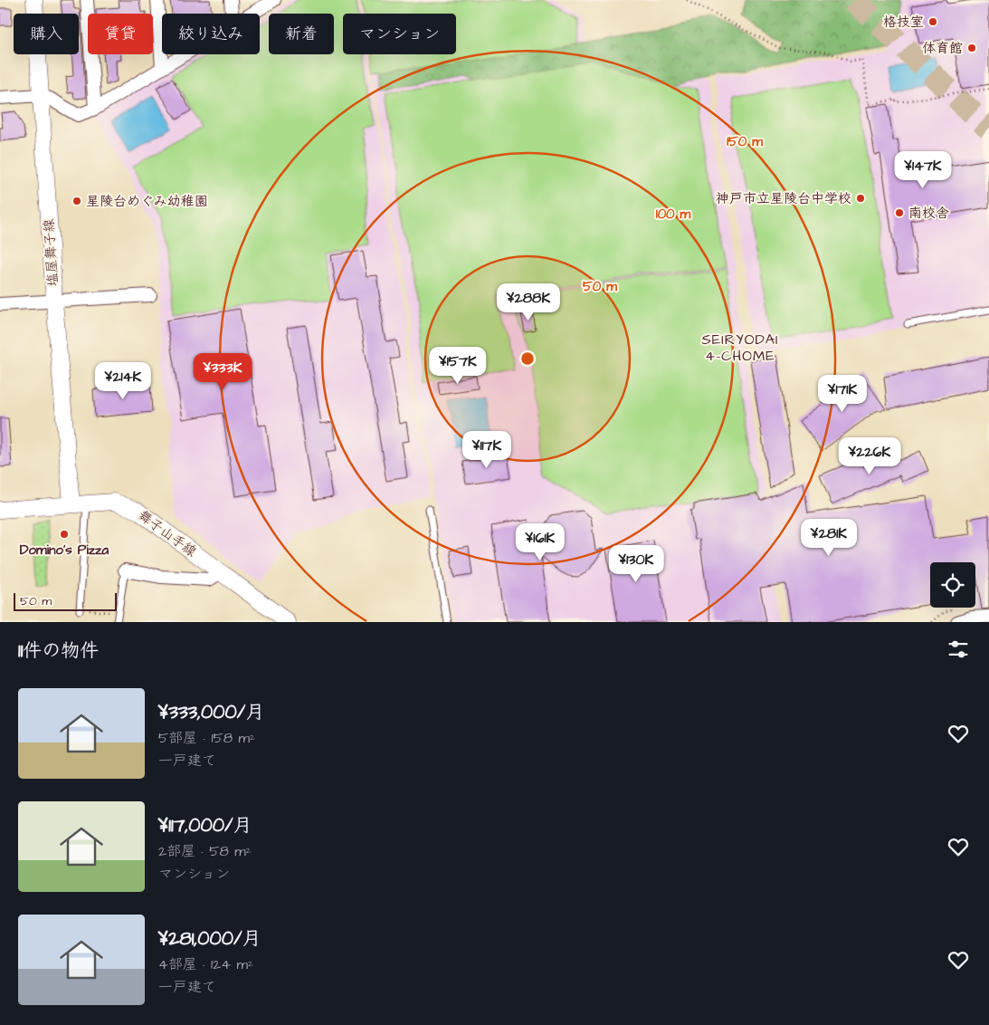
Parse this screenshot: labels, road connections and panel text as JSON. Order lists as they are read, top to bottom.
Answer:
{
  "streets": {
    "street": ["塩屋舞子線", "舞子山手線"]
  },
  "crossings": [
    ["塩屋舞子線", "舞子山手線"]
  ],
  "districts": ["SEIRYODAI 4-CHOME"],
  "places": [
    "格技室",
    "体育館",
    "神戸市立星陵台中学校",
    "星陵台めぐみ幼稚園",
    "南校舎",
    "Domino's Pizza"
  ],
  "scale_bar": "50 m",
  "page": {
    "chip": [
      "購入",
      "賃貸",
      "絞り込み",
      "新着",
      "マンション"
    ],
    "price": [
      "¥147K",
      "¥288K",
      "¥157K",
      "¥333K",
      "¥214K",
      "¥171K",
      "¥117K",
      "¥226K",
      "¥281K",
      "¥161K",
      "¥130K"
    ],
    "scale": "50 m",
    "heading": "11件の物件",
    "list": [
      {
        "name": "¥333,000/月",
        "note": "5部屋 · 158 m² · 一戸建て"
      },
      {
        "name": "¥117,000/月",
        "note": "2部屋 · 58 m² · マンション"
      },
      {
        "name": "¥281,000/月",
        "note": "4部屋 · 124 m² · 一戸建て"
      }
    ]
  },
  "rings": ["150 m", "100 m", "50 m"]
}
